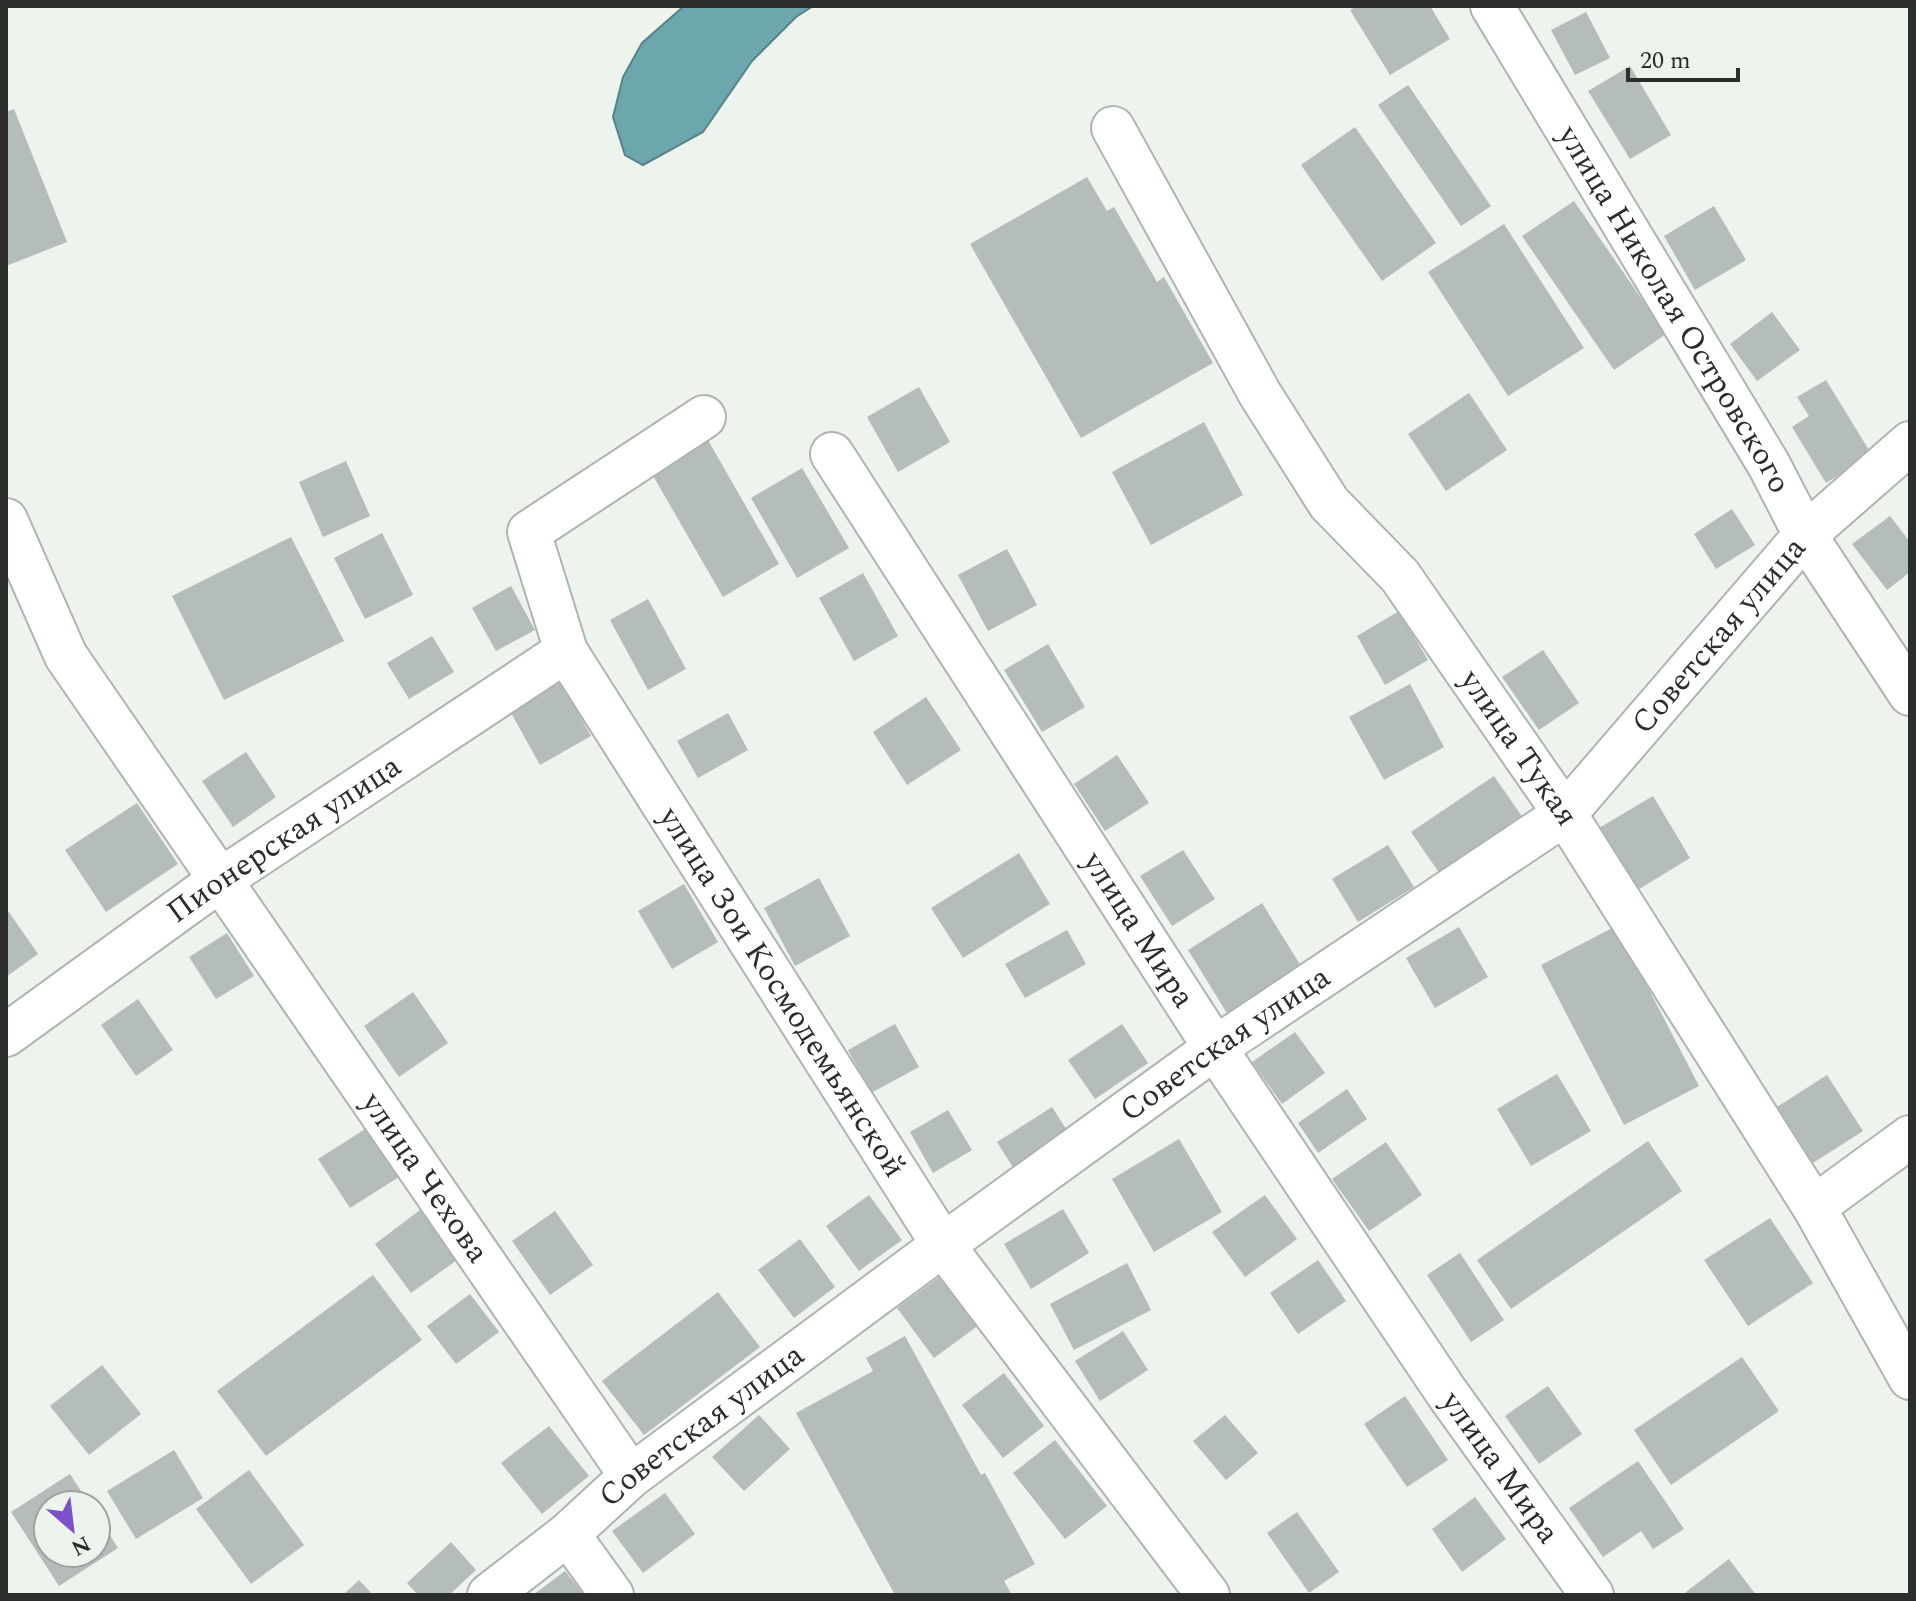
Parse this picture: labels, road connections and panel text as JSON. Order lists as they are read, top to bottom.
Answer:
{
  "streets": {
    "street": [
      "улица Николая Островского",
      "Советская улица",
      "улица Тукая",
      "Пионерская улица",
      "улица Мира",
      "улица Зои Космодемьянской",
      "улица Чехова"
    ]
  },
  "crossings": [
    ["улица Николая Островского", "Советская улица"],
    ["Советская улица", "улица Тукая"],
    ["Советская улица", "улица Мира"],
    ["Советская улица", "улица Зои Космодемьянской"],
    ["Советская улица", "улица Чехова"],
    ["Пионерская улица", "улица Зои Космодемьянской"],
    ["Пионерская улица", "улица Чехова"]
  ],
  "scale_bar": "20 m",
  "north": "bottom right"
}
